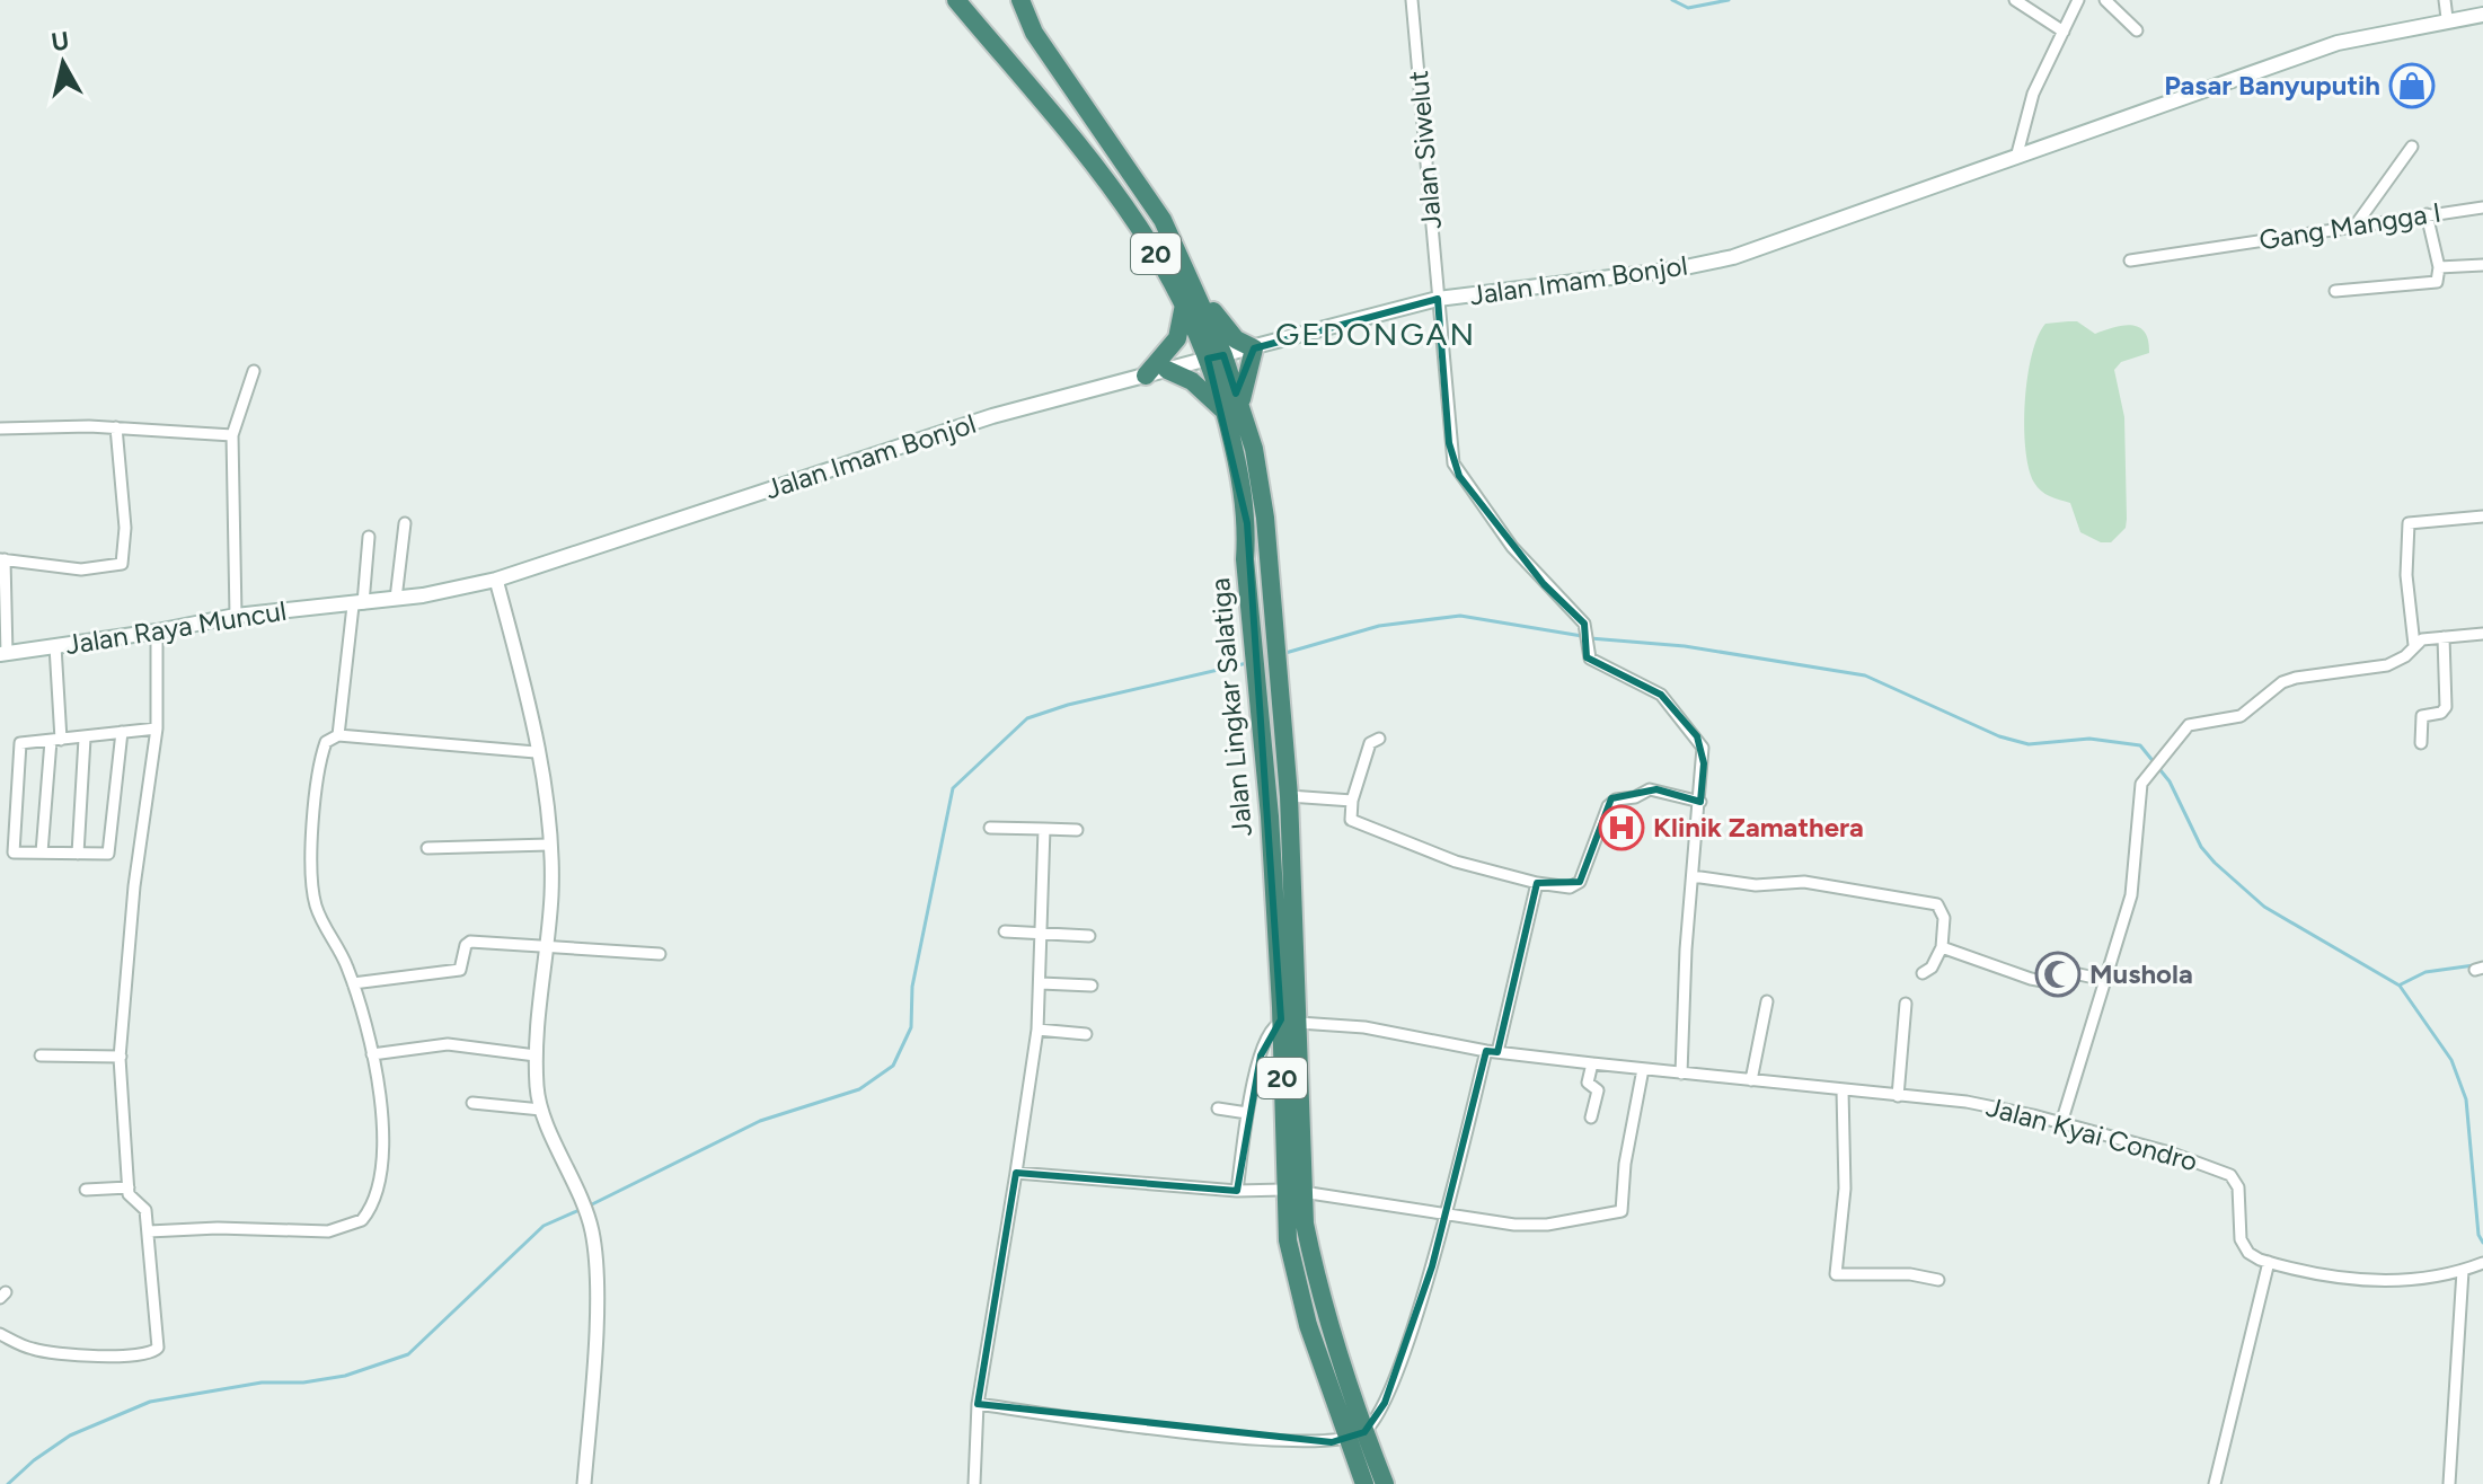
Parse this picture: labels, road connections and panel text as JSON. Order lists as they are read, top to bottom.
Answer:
{
  "streets": {
    "highway": ["20", "Jalan Lingkar Salatiga"],
    "main road": ["Jalan Imam Bonjol", "Jalan Raya Muncul"],
    "street": ["Jalan Siwelut", "Gang Mangga I", "Jalan Kyai Condro"]
  },
  "crossings": [
    ["Jalan Siwelut", "Jalan Imam Bonjol"],
    ["Jalan Imam Bonjol", "Jalan Raya Muncul"],
    ["Jalan Imam Bonjol", "Jalan Lingkar Salatiga"],
    ["Jalan Lingkar Salatiga", "Jalan Kyai Condro"]
  ],
  "districts": ["GEDONGAN"],
  "places": {
    "shop": ["Pasar Banyuputih"],
    "hospital": ["Klinik Zamathera"],
    "mosque": ["Mushola"]
  },
  "north": "top"
}
